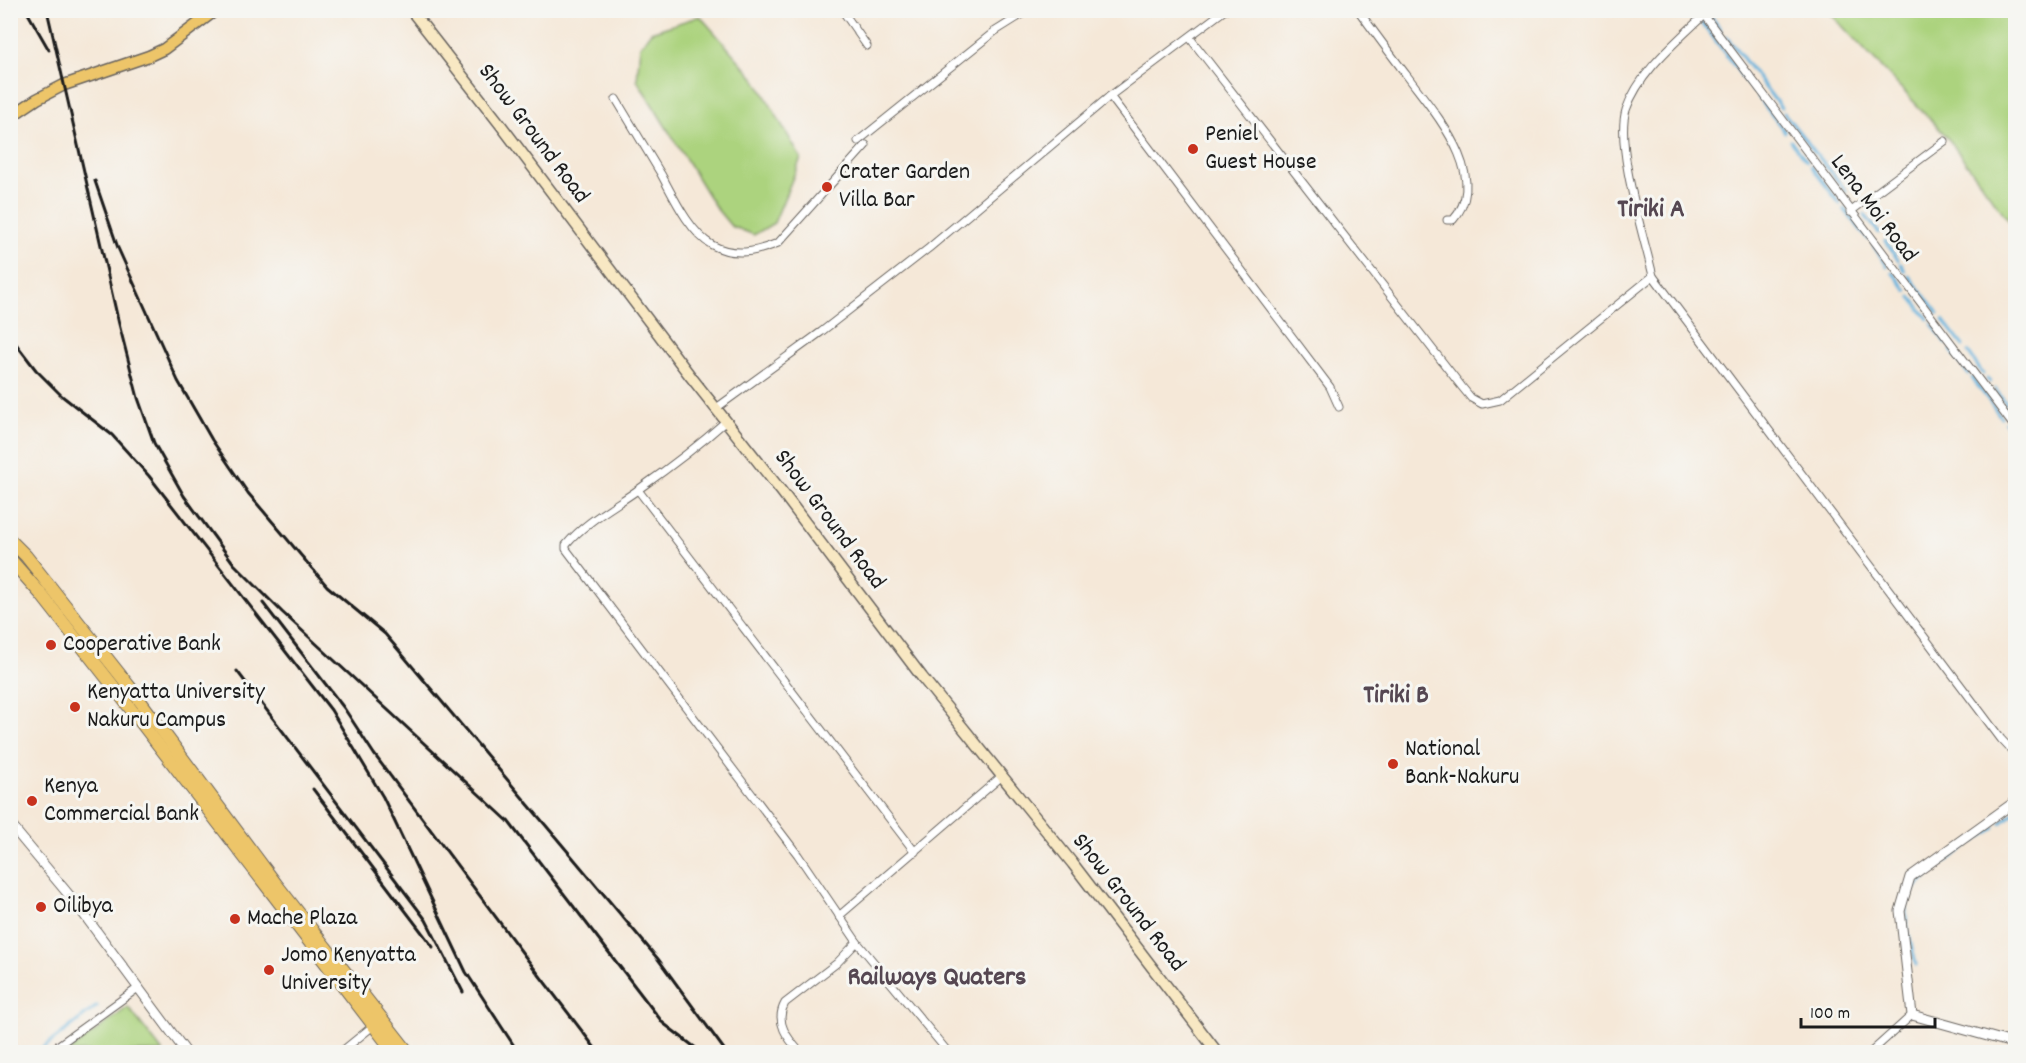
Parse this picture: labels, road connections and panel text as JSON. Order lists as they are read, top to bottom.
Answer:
{
  "streets": {
    "main road": ["Show Ground Road"],
    "street": ["Lena Moi Road"]
  },
  "districts": ["Tiriki A", "Tiriki B", "Railways Quaters"],
  "places": [
    "Peniel Guest House",
    "Crater Garden Villa Bar",
    "Cooperative Bank",
    "Kenyatta University Nakuru Campus",
    "National Bank-Nakuru",
    "Kenya Commercial Bank",
    "Oilibya",
    "Mache Plaza",
    "Jomo Kenyatta University"
  ],
  "scale_bar": "100 m"
}
